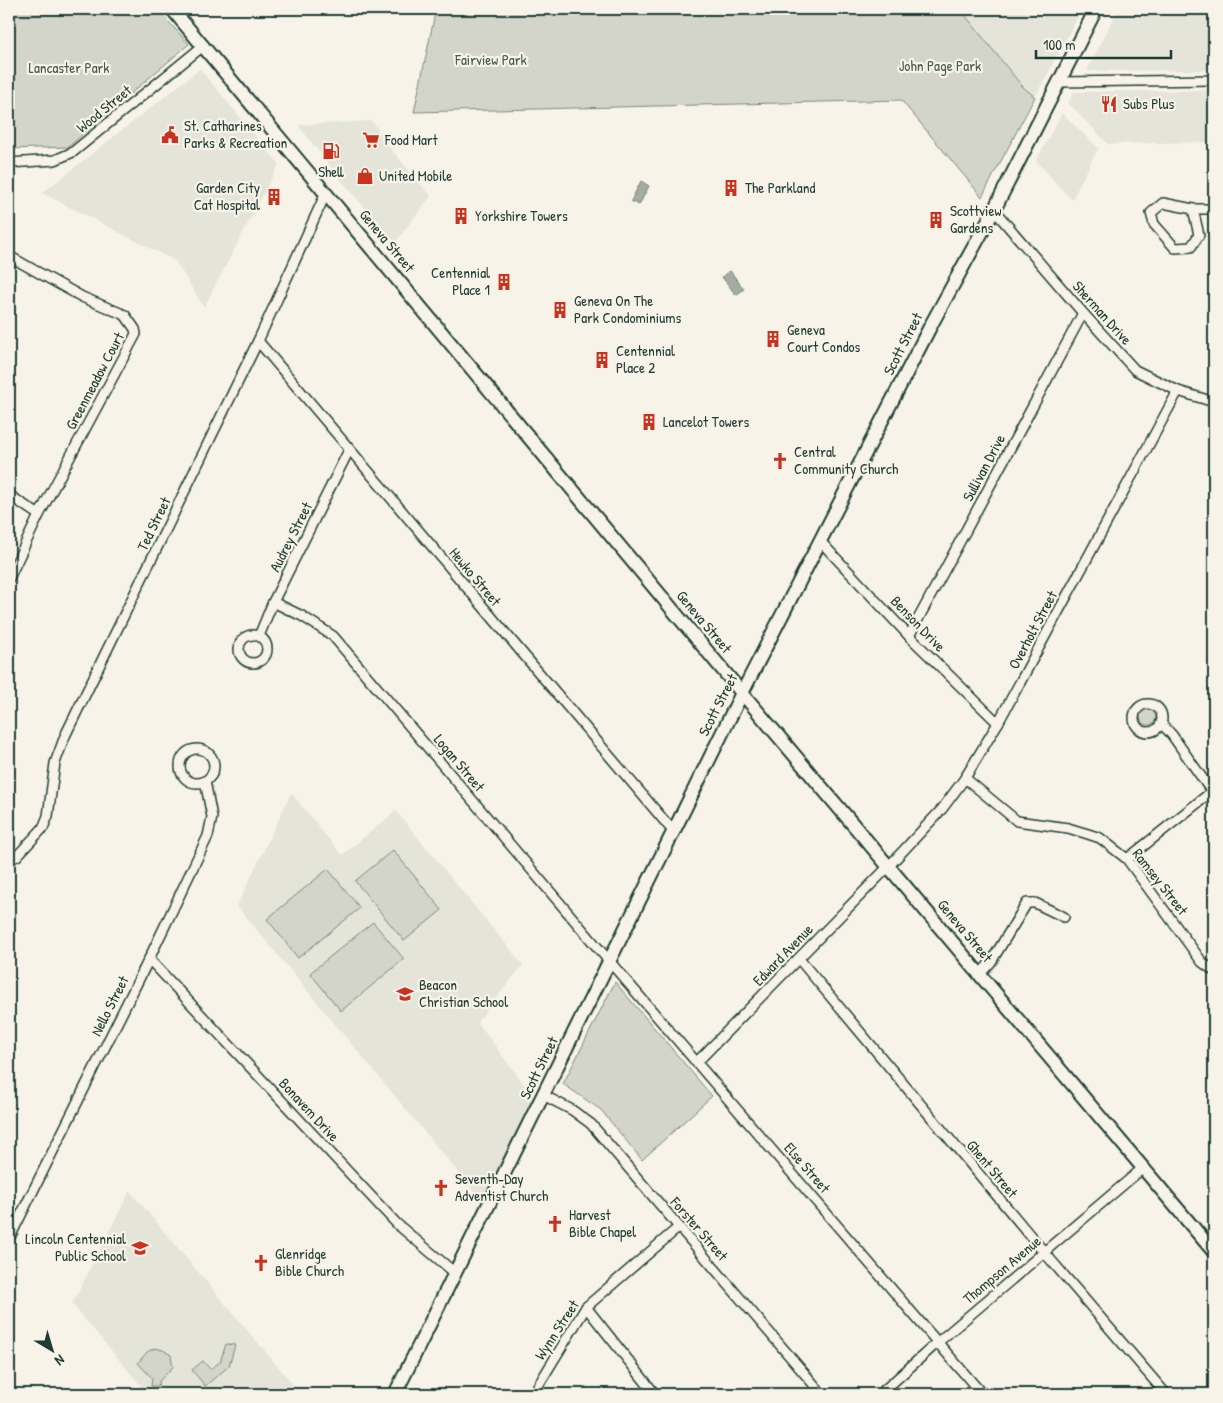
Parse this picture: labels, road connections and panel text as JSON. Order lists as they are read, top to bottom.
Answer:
{
  "streets": {
    "main road": ["Geneva Street", "Scott Street"],
    "street": [
      "Wood Street",
      "Sherman Drive",
      "Greenmeadow Court",
      "Sullivan Drive",
      "Ted Street",
      "Audrey Street",
      "Hewko Street",
      "Benson Drive",
      "Overholt Street",
      "Logan Street",
      "Ramsey Street",
      "Edward Avenue",
      "Nello Street",
      "Bonavem Drive",
      "Else Street",
      "Ghent Street",
      "Forster Street",
      "Thompson Avenue",
      "Wynn Street"
    ]
  },
  "crossings": [
    ["Wood Street", "Geneva Street"],
    ["Geneva Street", "Scott Street"],
    ["Geneva Street", "Ted Street"],
    ["Geneva Street", "Overholt Street"],
    ["Geneva Street", "Edward Avenue"],
    ["Geneva Street", "Thompson Avenue"],
    ["Sherman Drive", "Scott Street"],
    ["Sherman Drive", "Sullivan Drive"],
    ["Sherman Drive", "Overholt Street"],
    ["Scott Street", "Hewko Street"],
    ["Scott Street", "Benson Drive"],
    ["Scott Street", "Logan Street"],
    ["Scott Street", "Bonavem Drive"],
    ["Scott Street", "Else Street"],
    ["Scott Street", "Forster Street"],
    ["Sullivan Drive", "Benson Drive"],
    ["Ted Street", "Hewko Street"],
    ["Audrey Street", "Hewko Street"],
    ["Audrey Street", "Logan Street"],
    ["Benson Drive", "Overholt Street"],
    ["Overholt Street", "Ramsey Street"],
    ["Overholt Street", "Edward Avenue"],
    ["Logan Street", "Else Street"],
    ["Edward Avenue", "Else Street"],
    ["Edward Avenue", "Ghent Street"],
    ["Nello Street", "Bonavem Drive"],
    ["Else Street", "Thompson Avenue"],
    ["Ghent Street", "Thompson Avenue"],
    ["Forster Street", "Wynn Street"]
  ],
  "parks": ["Fairview Park", "John Page Park", "Lancaster Park"],
  "places": {
    "restaurant": ["Subs Plus"],
    "public building": ["St. Catharines Parks & Recreation"],
    "supermarket": ["Food Mart"],
    "fuel station": ["Shell"],
    "shop": ["United Mobile"],
    "building": [
      "The Parkland",
      "Garden City Cat Hospital",
      "Yorkshire Towers",
      "Scottview Gardens",
      "Centennial Place 1",
      "Geneva On The Park Condominiums",
      "Geneva Court Condos",
      "Centennial Place 2",
      "Lancelot Towers"
    ],
    "church": [
      "Central Community Church",
      "Seventh-Day Adventist Church",
      "Harvest Bible Chapel",
      "Glenridge Bible Church"
    ],
    "school or university": ["Beacon Christian School", "Lincoln Centennial Public School"]
  },
  "scale_bar": "100 m",
  "north": "bottom right"
}
